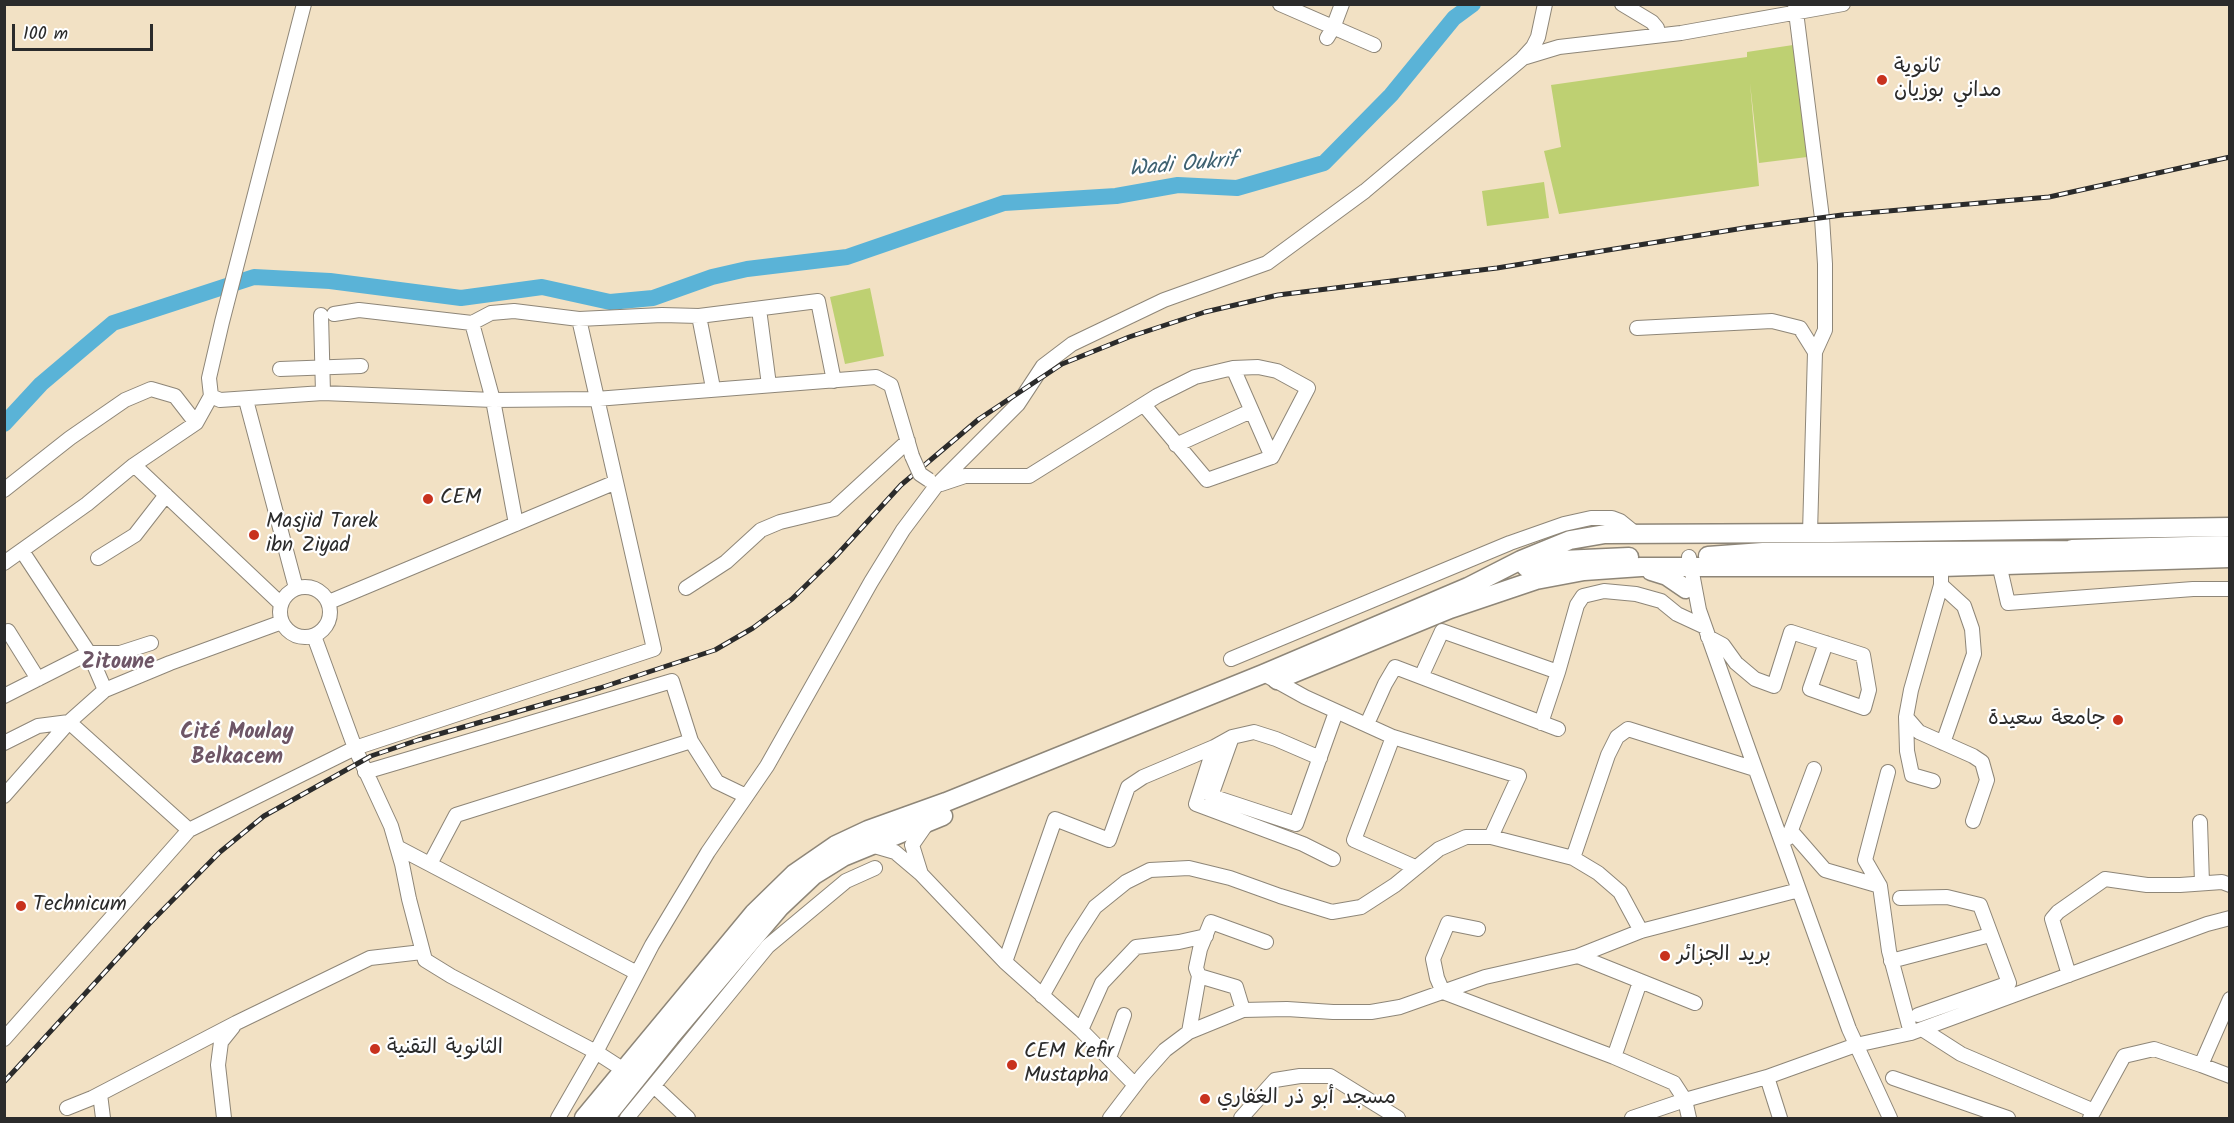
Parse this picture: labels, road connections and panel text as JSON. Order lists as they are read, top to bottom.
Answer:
{
  "districts": ["Zitoune", "Cité Moulay Belkacem"],
  "water": ["Wadi Oukrif"],
  "places": [
    "ثانوية مداني بوزيان",
    "CEM",
    "Masjid Tarek ibn Ziyad",
    "جامعة سعيدة",
    "Technicum",
    "بريد الجزائر",
    "الثانوية التقنية",
    "CEM Kefir Mustapha",
    "مسجد أبو ذر الغفاري"
  ],
  "scale_bar": "100 m"
}
